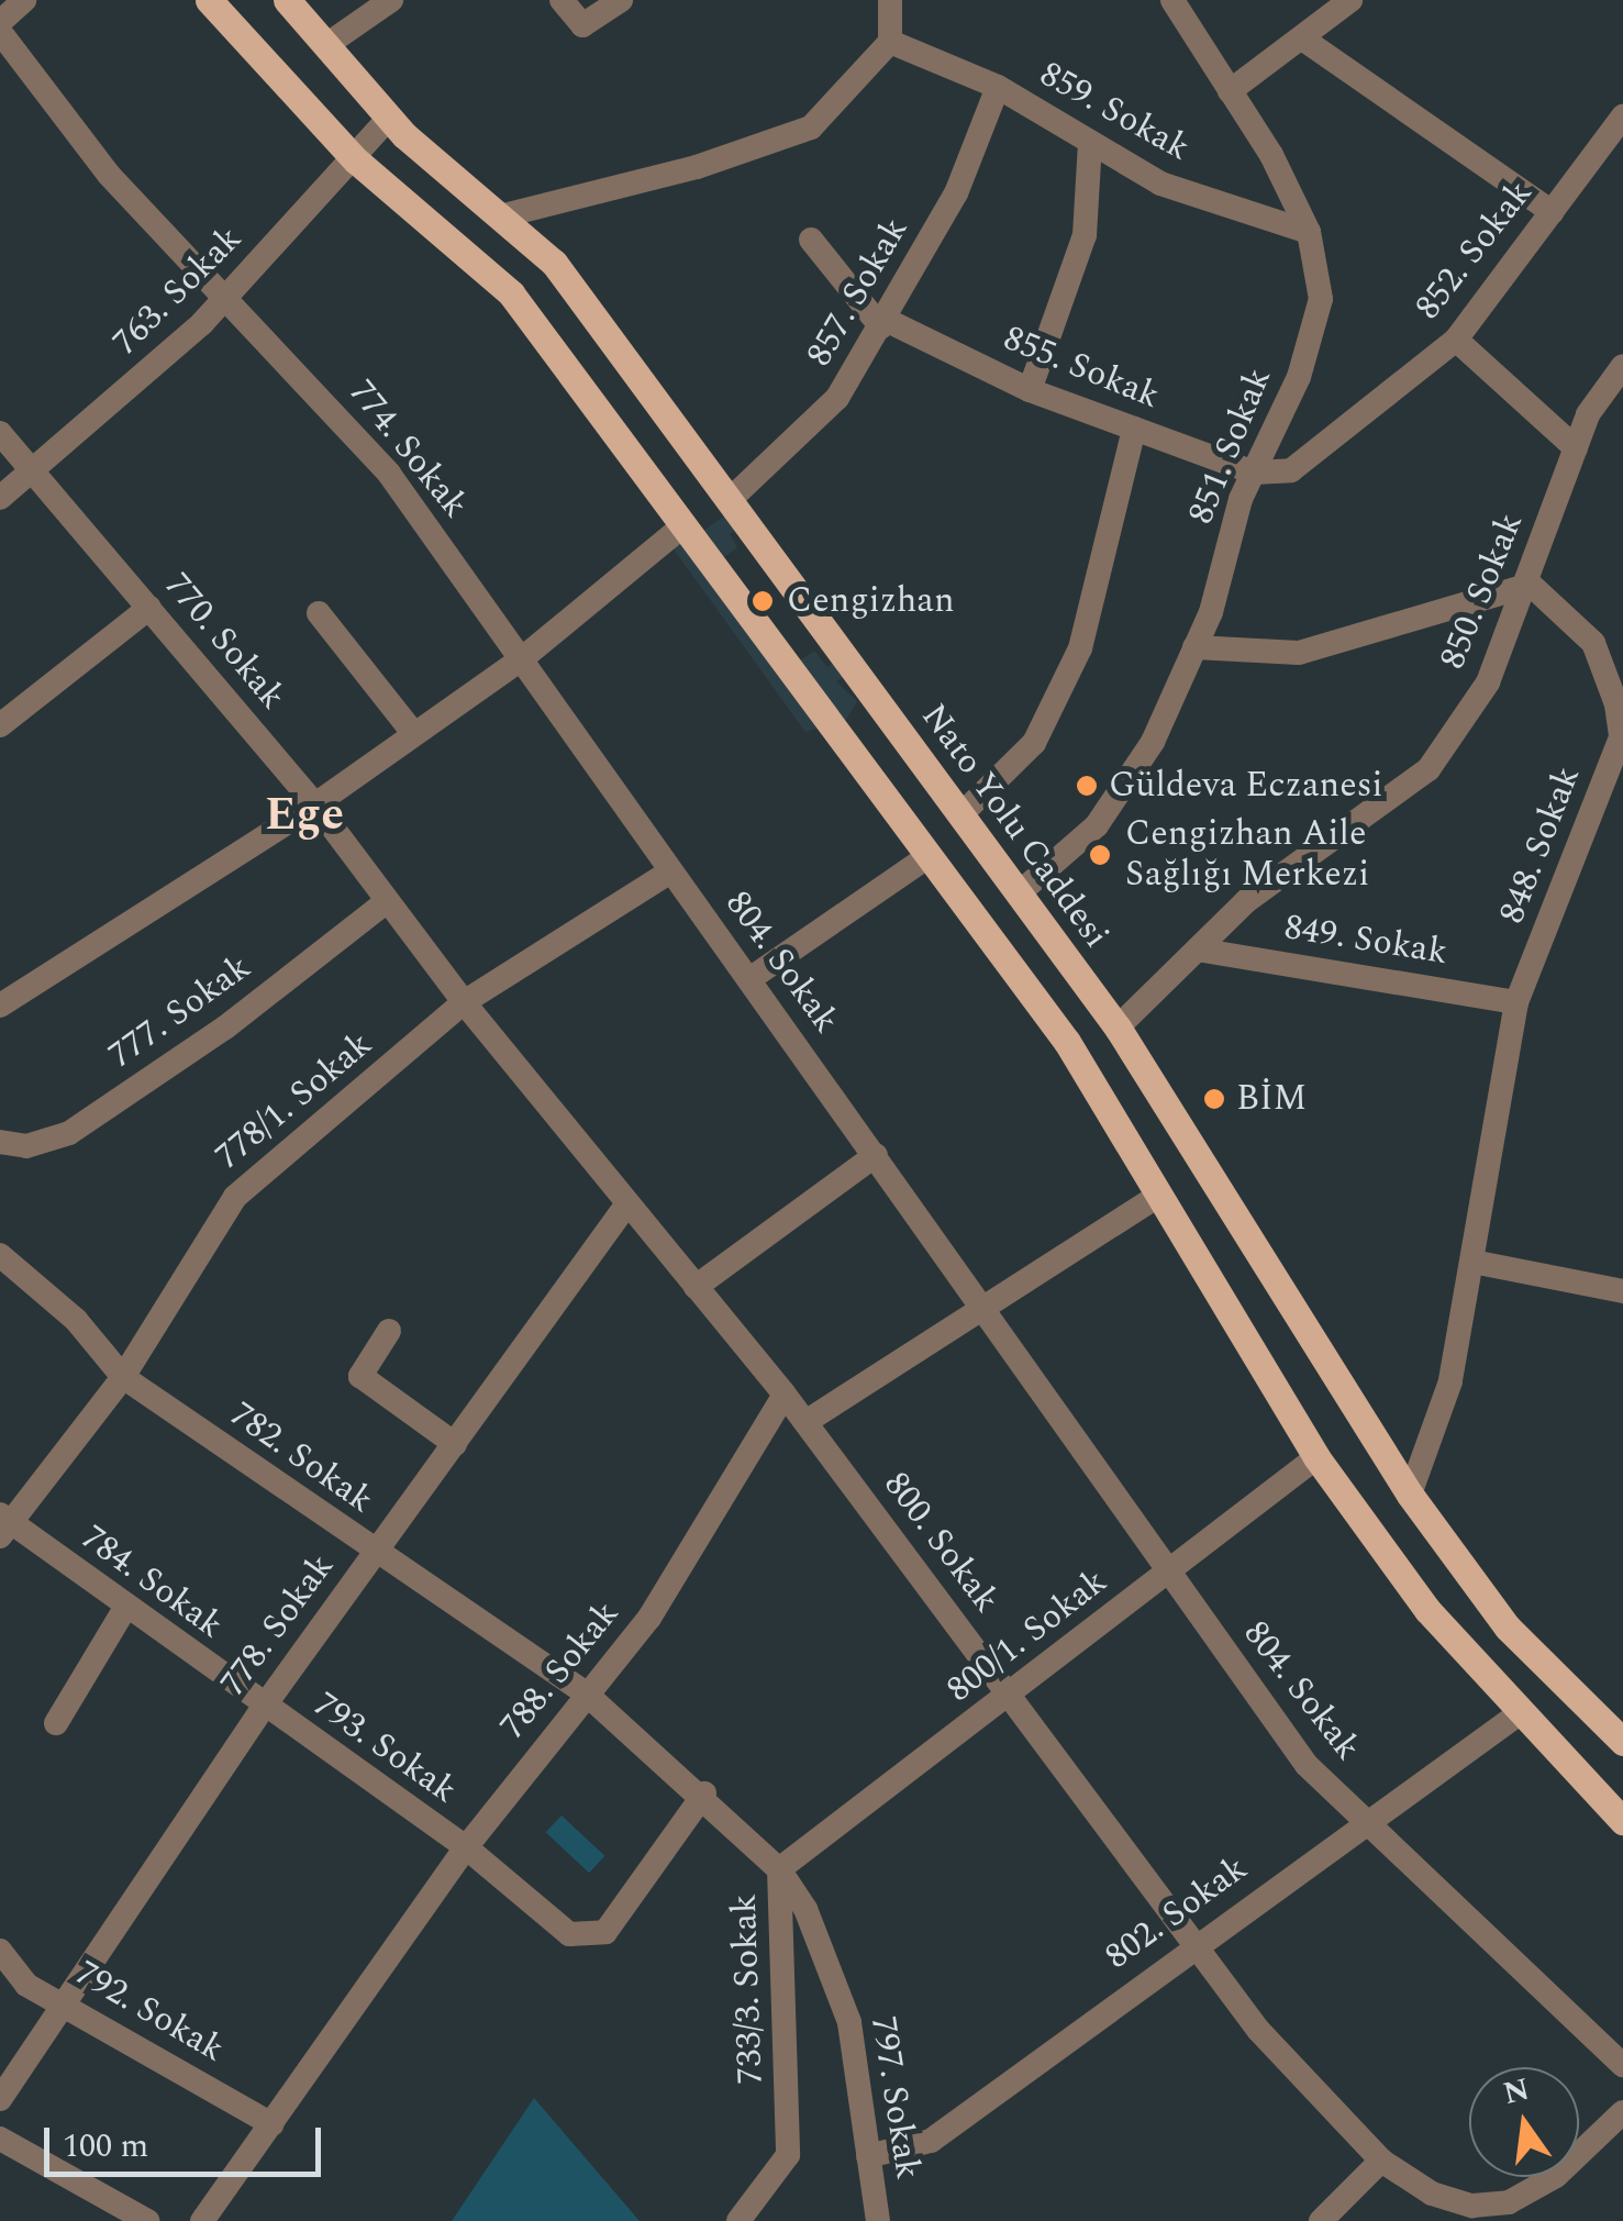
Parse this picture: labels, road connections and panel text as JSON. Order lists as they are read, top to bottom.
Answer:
{
  "streets": {
    "main road": ["Nato Yolu Caddesi"],
    "street": [
      "859. Sokak",
      "852. Sokak",
      "763. Sokak",
      "857. Sokak",
      "855. Sokak",
      "851. Sokak",
      "774. Sokak",
      "850. Sokak",
      "770. Sokak",
      "848. Sokak",
      "849. Sokak",
      "804. Sokak",
      "777. Sokak",
      "778/1. Sokak",
      "782. Sokak",
      "800. Sokak",
      "784. Sokak",
      "778. Sokak",
      "800/1. Sokak",
      "788. Sokak",
      "793. Sokak",
      "802. Sokak",
      "733/3. Sokak",
      "792. Sokak",
      "797. Sokak"
    ]
  },
  "crossings": [
    ["859. Sokak", "857. Sokak"],
    ["859. Sokak", "851. Sokak"],
    ["852. Sokak", "855. Sokak"],
    ["852. Sokak", "851. Sokak"],
    ["763. Sokak", "774. Sokak"],
    ["763. Sokak", "770. Sokak"],
    ["763. Sokak", "Nato Yolu Caddesi"],
    ["857. Sokak", "855. Sokak"],
    ["857. Sokak", "Nato Yolu Caddesi"],
    ["855. Sokak", "851. Sokak"],
    ["851. Sokak", "Nato Yolu Caddesi"],
    ["774. Sokak", "804. Sokak"],
    ["850. Sokak", "Nato Yolu Caddesi"],
    ["850. Sokak", "848. Sokak"],
    ["850. Sokak", "849. Sokak"],
    ["770. Sokak", "777. Sokak"],
    ["770. Sokak", "800. Sokak"],
    ["Nato Yolu Caddesi", "848. Sokak"],
    ["848. Sokak", "849. Sokak"],
    ["804. Sokak", "778/1. Sokak"],
    ["804. Sokak", "800/1. Sokak"],
    ["804. Sokak", "802. Sokak"],
    ["777. Sokak", "800. Sokak"],
    ["778/1. Sokak", "782. Sokak"],
    ["778/1. Sokak", "800. Sokak"],
    ["778/1. Sokak", "784. Sokak"],
    ["782. Sokak", "778. Sokak"],
    ["782. Sokak", "788. Sokak"],
    ["782. Sokak", "733/3. Sokak"],
    ["800. Sokak", "778. Sokak"],
    ["800. Sokak", "800/1. Sokak"],
    ["800. Sokak", "788. Sokak"],
    ["800. Sokak", "802. Sokak"],
    ["784. Sokak", "778. Sokak"],
    ["784. Sokak", "793. Sokak"],
    ["778. Sokak", "793. Sokak"],
    ["778. Sokak", "792. Sokak"],
    ["800/1. Sokak", "733/3. Sokak"],
    ["800/1. Sokak", "797. Sokak"],
    ["788. Sokak", "793. Sokak"],
    ["788. Sokak", "733/3. Sokak"],
    ["788. Sokak", "792. Sokak"],
    ["793. Sokak", "733/3. Sokak"],
    ["802. Sokak", "797. Sokak"],
    ["733/3. Sokak", "797. Sokak"]
  ],
  "districts": ["Ege"],
  "places": [
    "Cengizhan",
    "Güldeva Eczanesi",
    "Cengizhan Aile Sağlığı Merkezi",
    "BİM"
  ],
  "scale_bar": "100 m",
  "north": "top"
}
